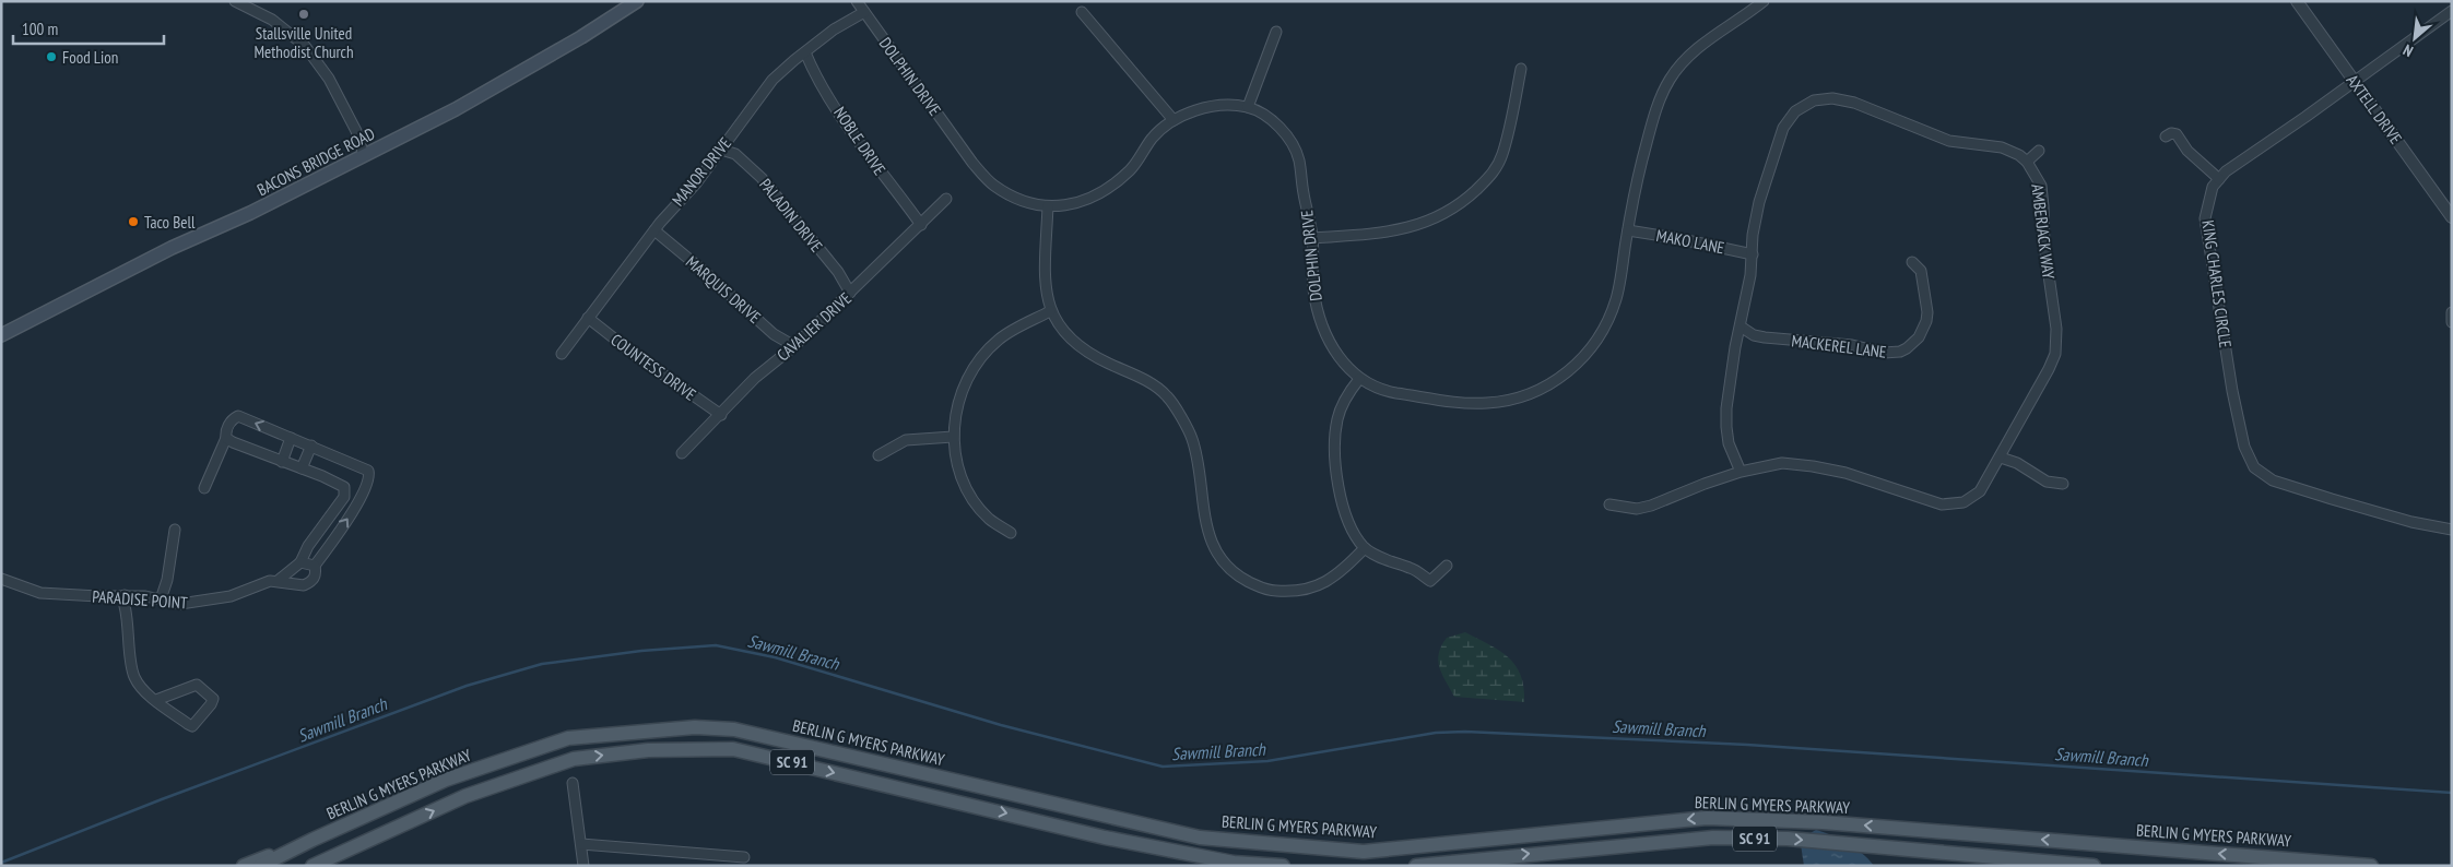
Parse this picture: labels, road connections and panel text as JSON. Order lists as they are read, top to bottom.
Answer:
{
  "streets": {
    "main road": ["BACONS BRIDGE ROAD", "BERLIN G MYERS PARKWAY", "SC 91"],
    "street": [
      "DOLPHIN DRIVE",
      "AXTELL DRIVE",
      "NOBLE DRIVE",
      "MANOR DRIVE",
      "PALADIN DRIVE",
      "AMBERJACK WAY",
      "MAKO LANE",
      "KING CHARLES CIRCLE",
      "MARQUIS DRIVE",
      "CAVALIER DRIVE",
      "MACKEREL LANE",
      "COUNTESS DRIVE",
      "PARADISE POINT"
    ]
  },
  "crossings": [
    ["DOLPHIN DRIVE", "MANOR DRIVE"],
    ["DOLPHIN DRIVE", "MAKO LANE"],
    ["AXTELL DRIVE", "KING CHARLES CIRCLE"],
    ["NOBLE DRIVE", "MANOR DRIVE"],
    ["NOBLE DRIVE", "CAVALIER DRIVE"],
    ["MANOR DRIVE", "PALADIN DRIVE"],
    ["MANOR DRIVE", "MARQUIS DRIVE"],
    ["MANOR DRIVE", "COUNTESS DRIVE"],
    ["PALADIN DRIVE", "CAVALIER DRIVE"],
    ["AMBERJACK WAY", "MAKO LANE"],
    ["AMBERJACK WAY", "MACKEREL LANE"],
    ["MARQUIS DRIVE", "CAVALIER DRIVE"],
    ["CAVALIER DRIVE", "COUNTESS DRIVE"]
  ],
  "water": ["Sawmill Branch"],
  "places": ["Stallsville United Methodist Church", "Food Lion", "Taco Bell"],
  "scale_bar": "100 m",
  "north": "bottom left"
}
